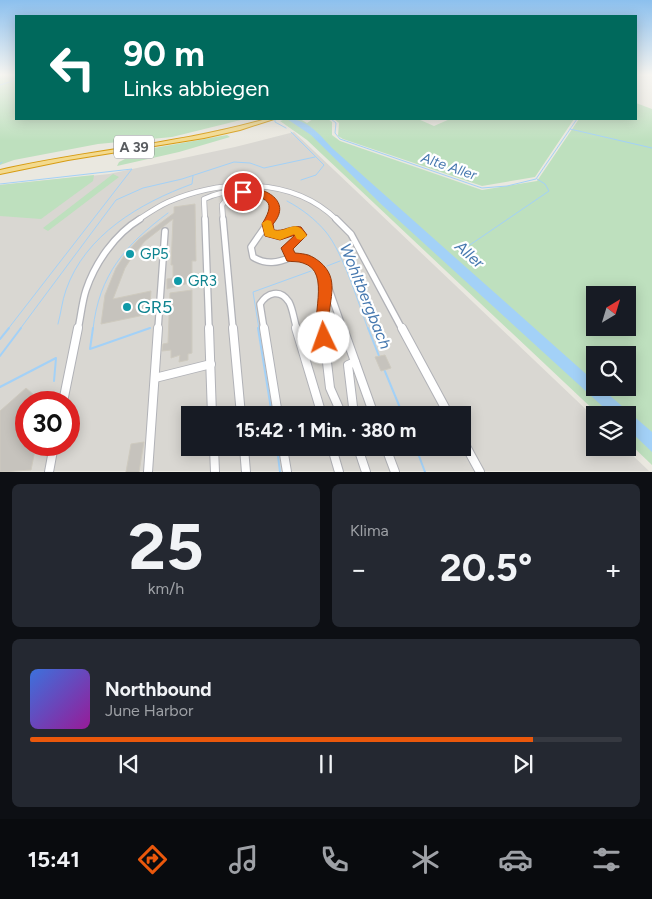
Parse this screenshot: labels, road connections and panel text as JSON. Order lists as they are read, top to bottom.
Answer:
{
  "streets": {
    "highway": ["A 39"]
  },
  "water": ["Alte Aller", "Aller", "Wohltbergbach"],
  "places": ["GP5", "GR3", "GR5"],
  "north": "top right",
  "page": {
    "turn": ["90 m", "Links abbiegen"],
    "limit": "30",
    "trip": "15:42 · 1 Min. · 380 m",
    "tile": [
      ["25", "km/h"],
      "Klima"
    ],
    "heat": ["−", "20.5°", "+"],
    "song": ["Northbound", "June Harbor"],
    "tabs": "15:41"
  }
}
